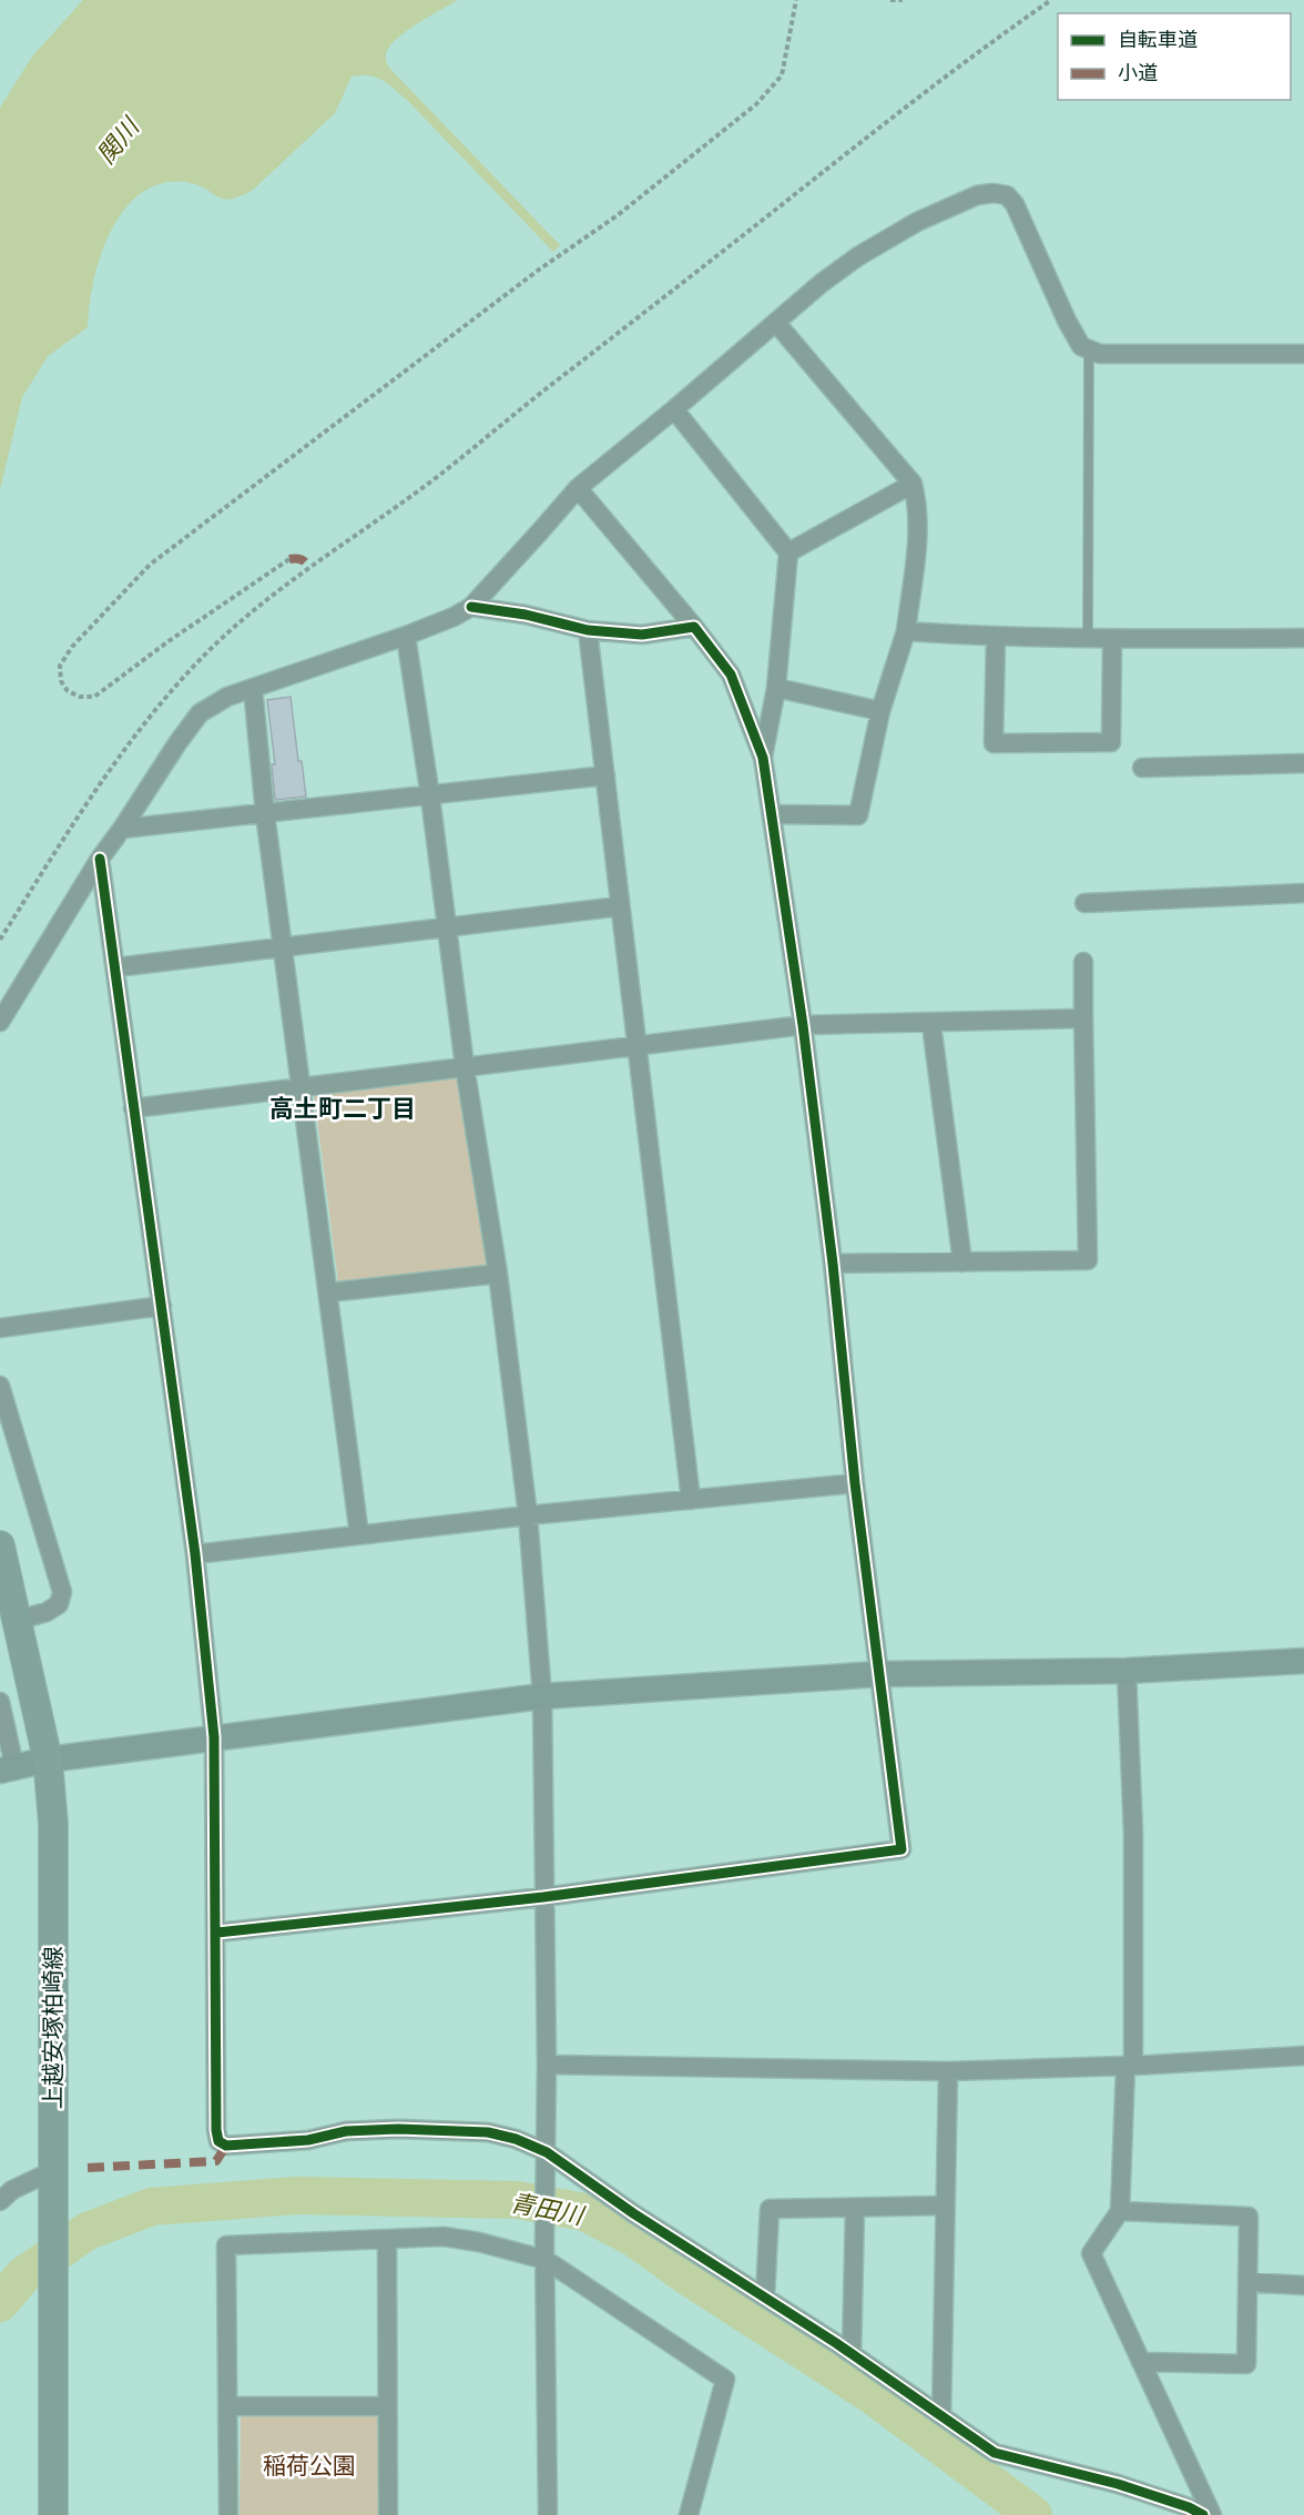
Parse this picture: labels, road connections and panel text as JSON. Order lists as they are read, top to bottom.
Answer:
{
  "streets": {
    "main road": ["上越安塚柏崎線"]
  },
  "districts": ["高土町二丁目"],
  "water": ["関川", "青田川"],
  "parks": ["稲荷公園"],
  "legend": ["自転車道", "小道"]
}
